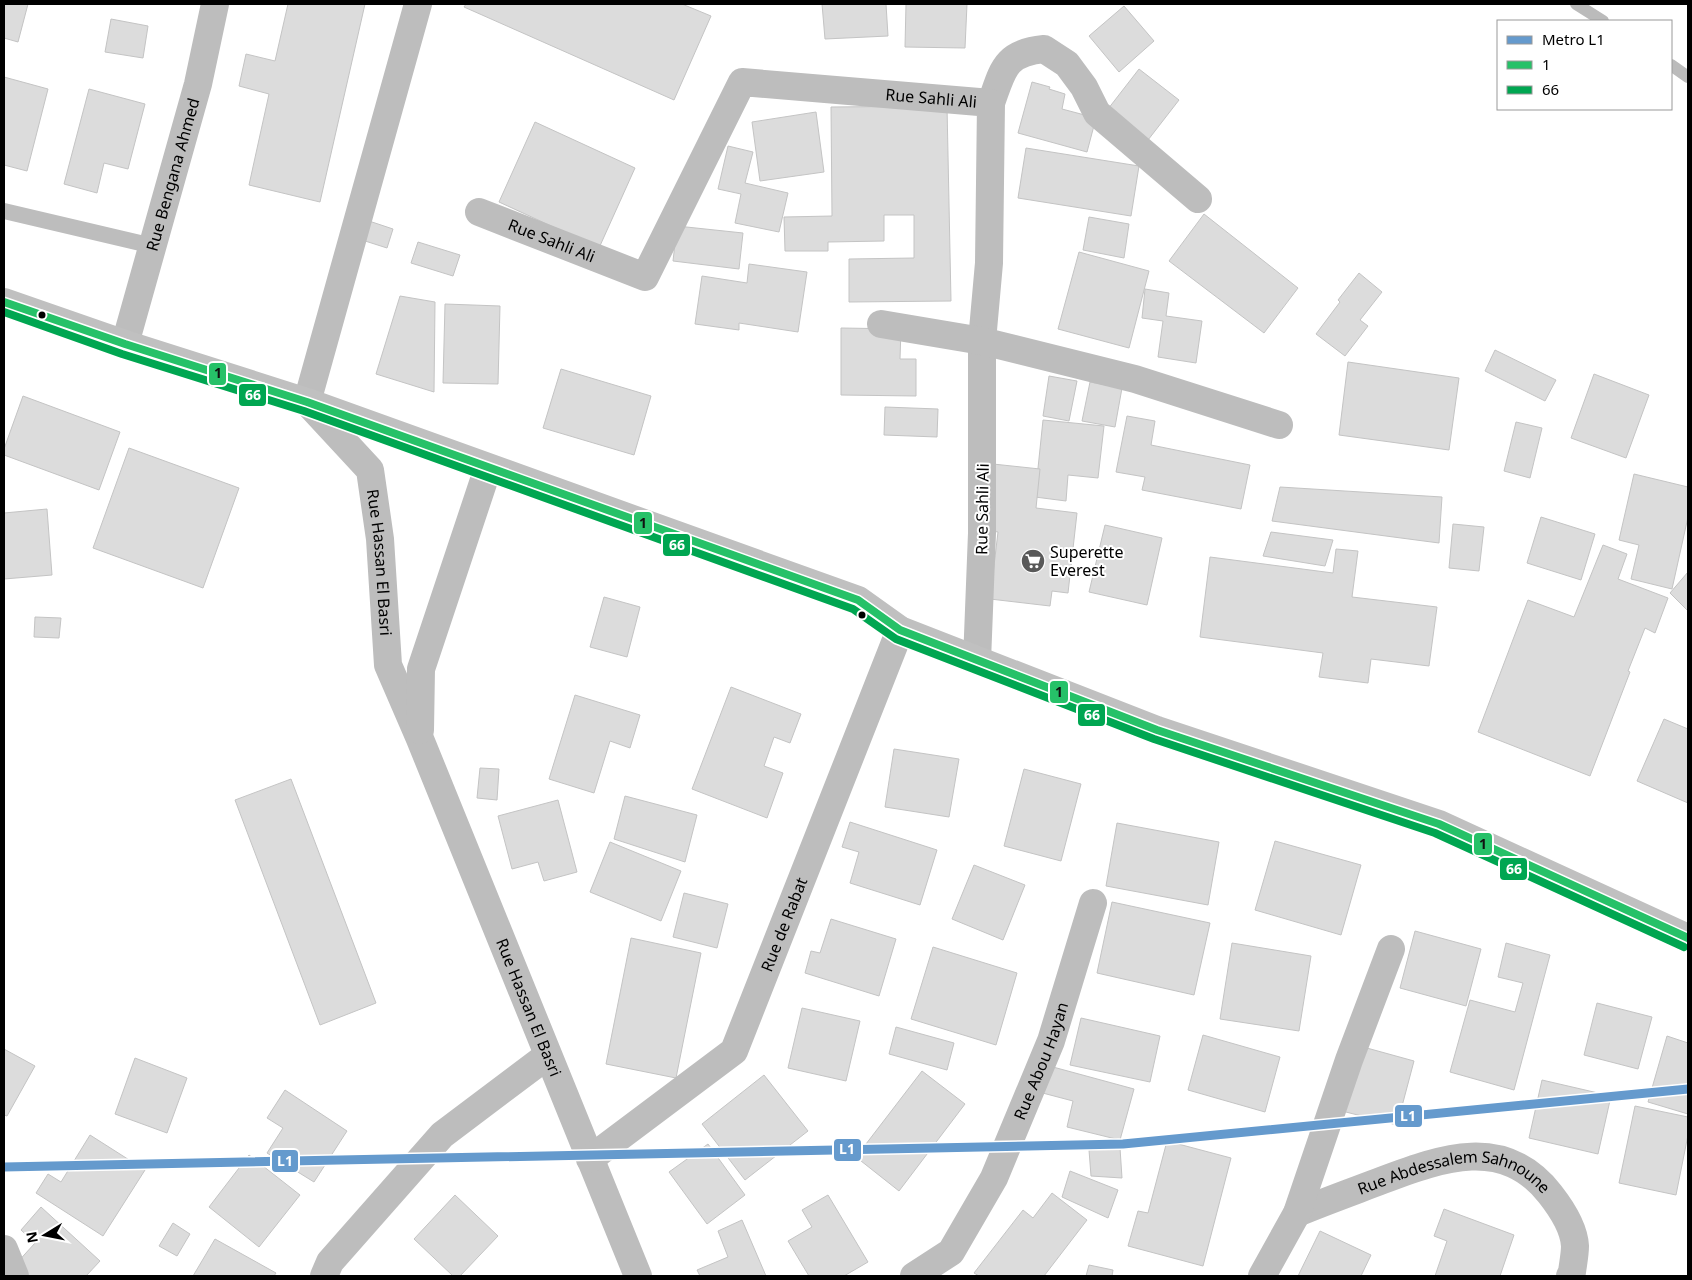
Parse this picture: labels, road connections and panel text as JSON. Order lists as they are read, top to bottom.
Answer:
{
  "streets": {
    "street": [
      "Rue Sahli Ali",
      "Rue Bengana Ahmed",
      "Rue Hassan El Basri",
      "Rue de Rabat",
      "Rue Abou Hayan",
      "Rue Abdessalem Sahnoune"
    ]
  },
  "crossings": [
    ["Rue Hassan El Basri", "Rue de Rabat"]
  ],
  "places": {
    "supermarket": ["Superette Everest"]
  },
  "lines": ["transit line 1", "transit line 66", "metro line L1"],
  "legend": ["Metro L1", "1", "66"],
  "north": "left"
}
